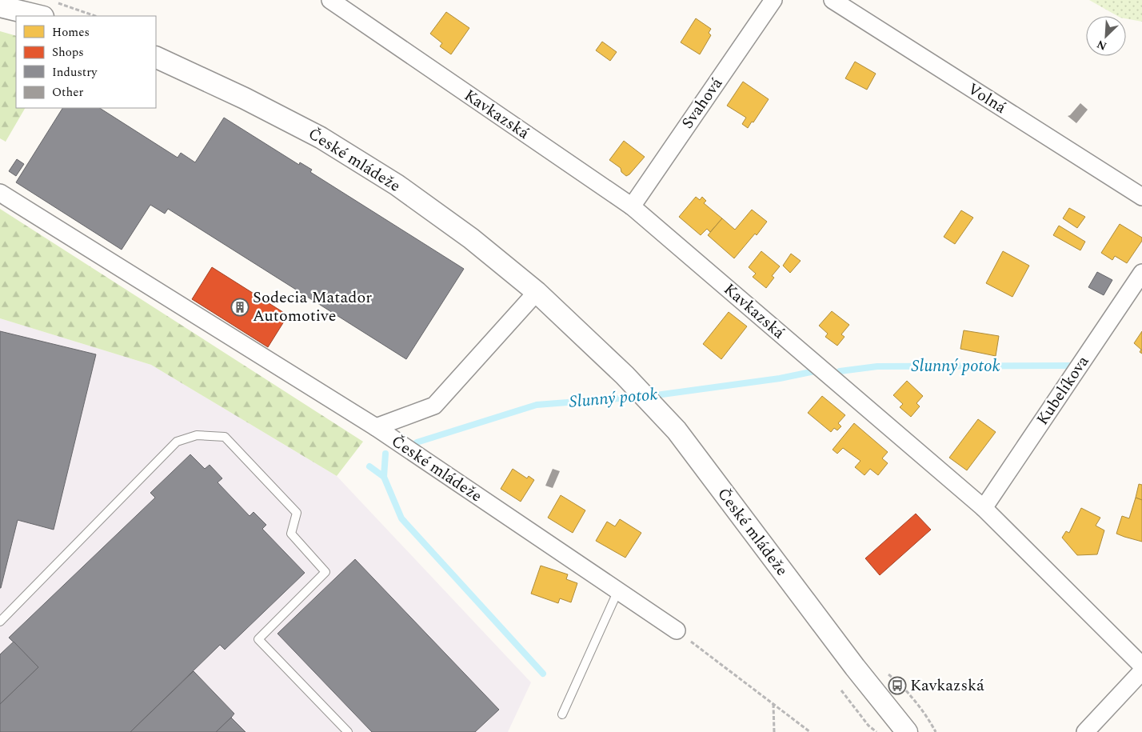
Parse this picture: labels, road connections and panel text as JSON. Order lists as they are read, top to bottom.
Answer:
{
  "streets": {
    "street": [
      "Volná",
      "Svahová",
      "Kavkazská",
      "České mládeže",
      "Kubelíkova"
    ]
  },
  "crossings": [
    ["Svahová", "Kavkazská"],
    ["Kavkazská", "Kubelíkova"]
  ],
  "water": ["Slunný potok"],
  "places": {
    "building": ["Sodecia Matador Automotive"],
    "bus stop": ["Kavkazská"]
  },
  "legend": [
    "Homes",
    "Shops",
    "Industry",
    "Other"
  ],
  "north": "bottom left"
}
